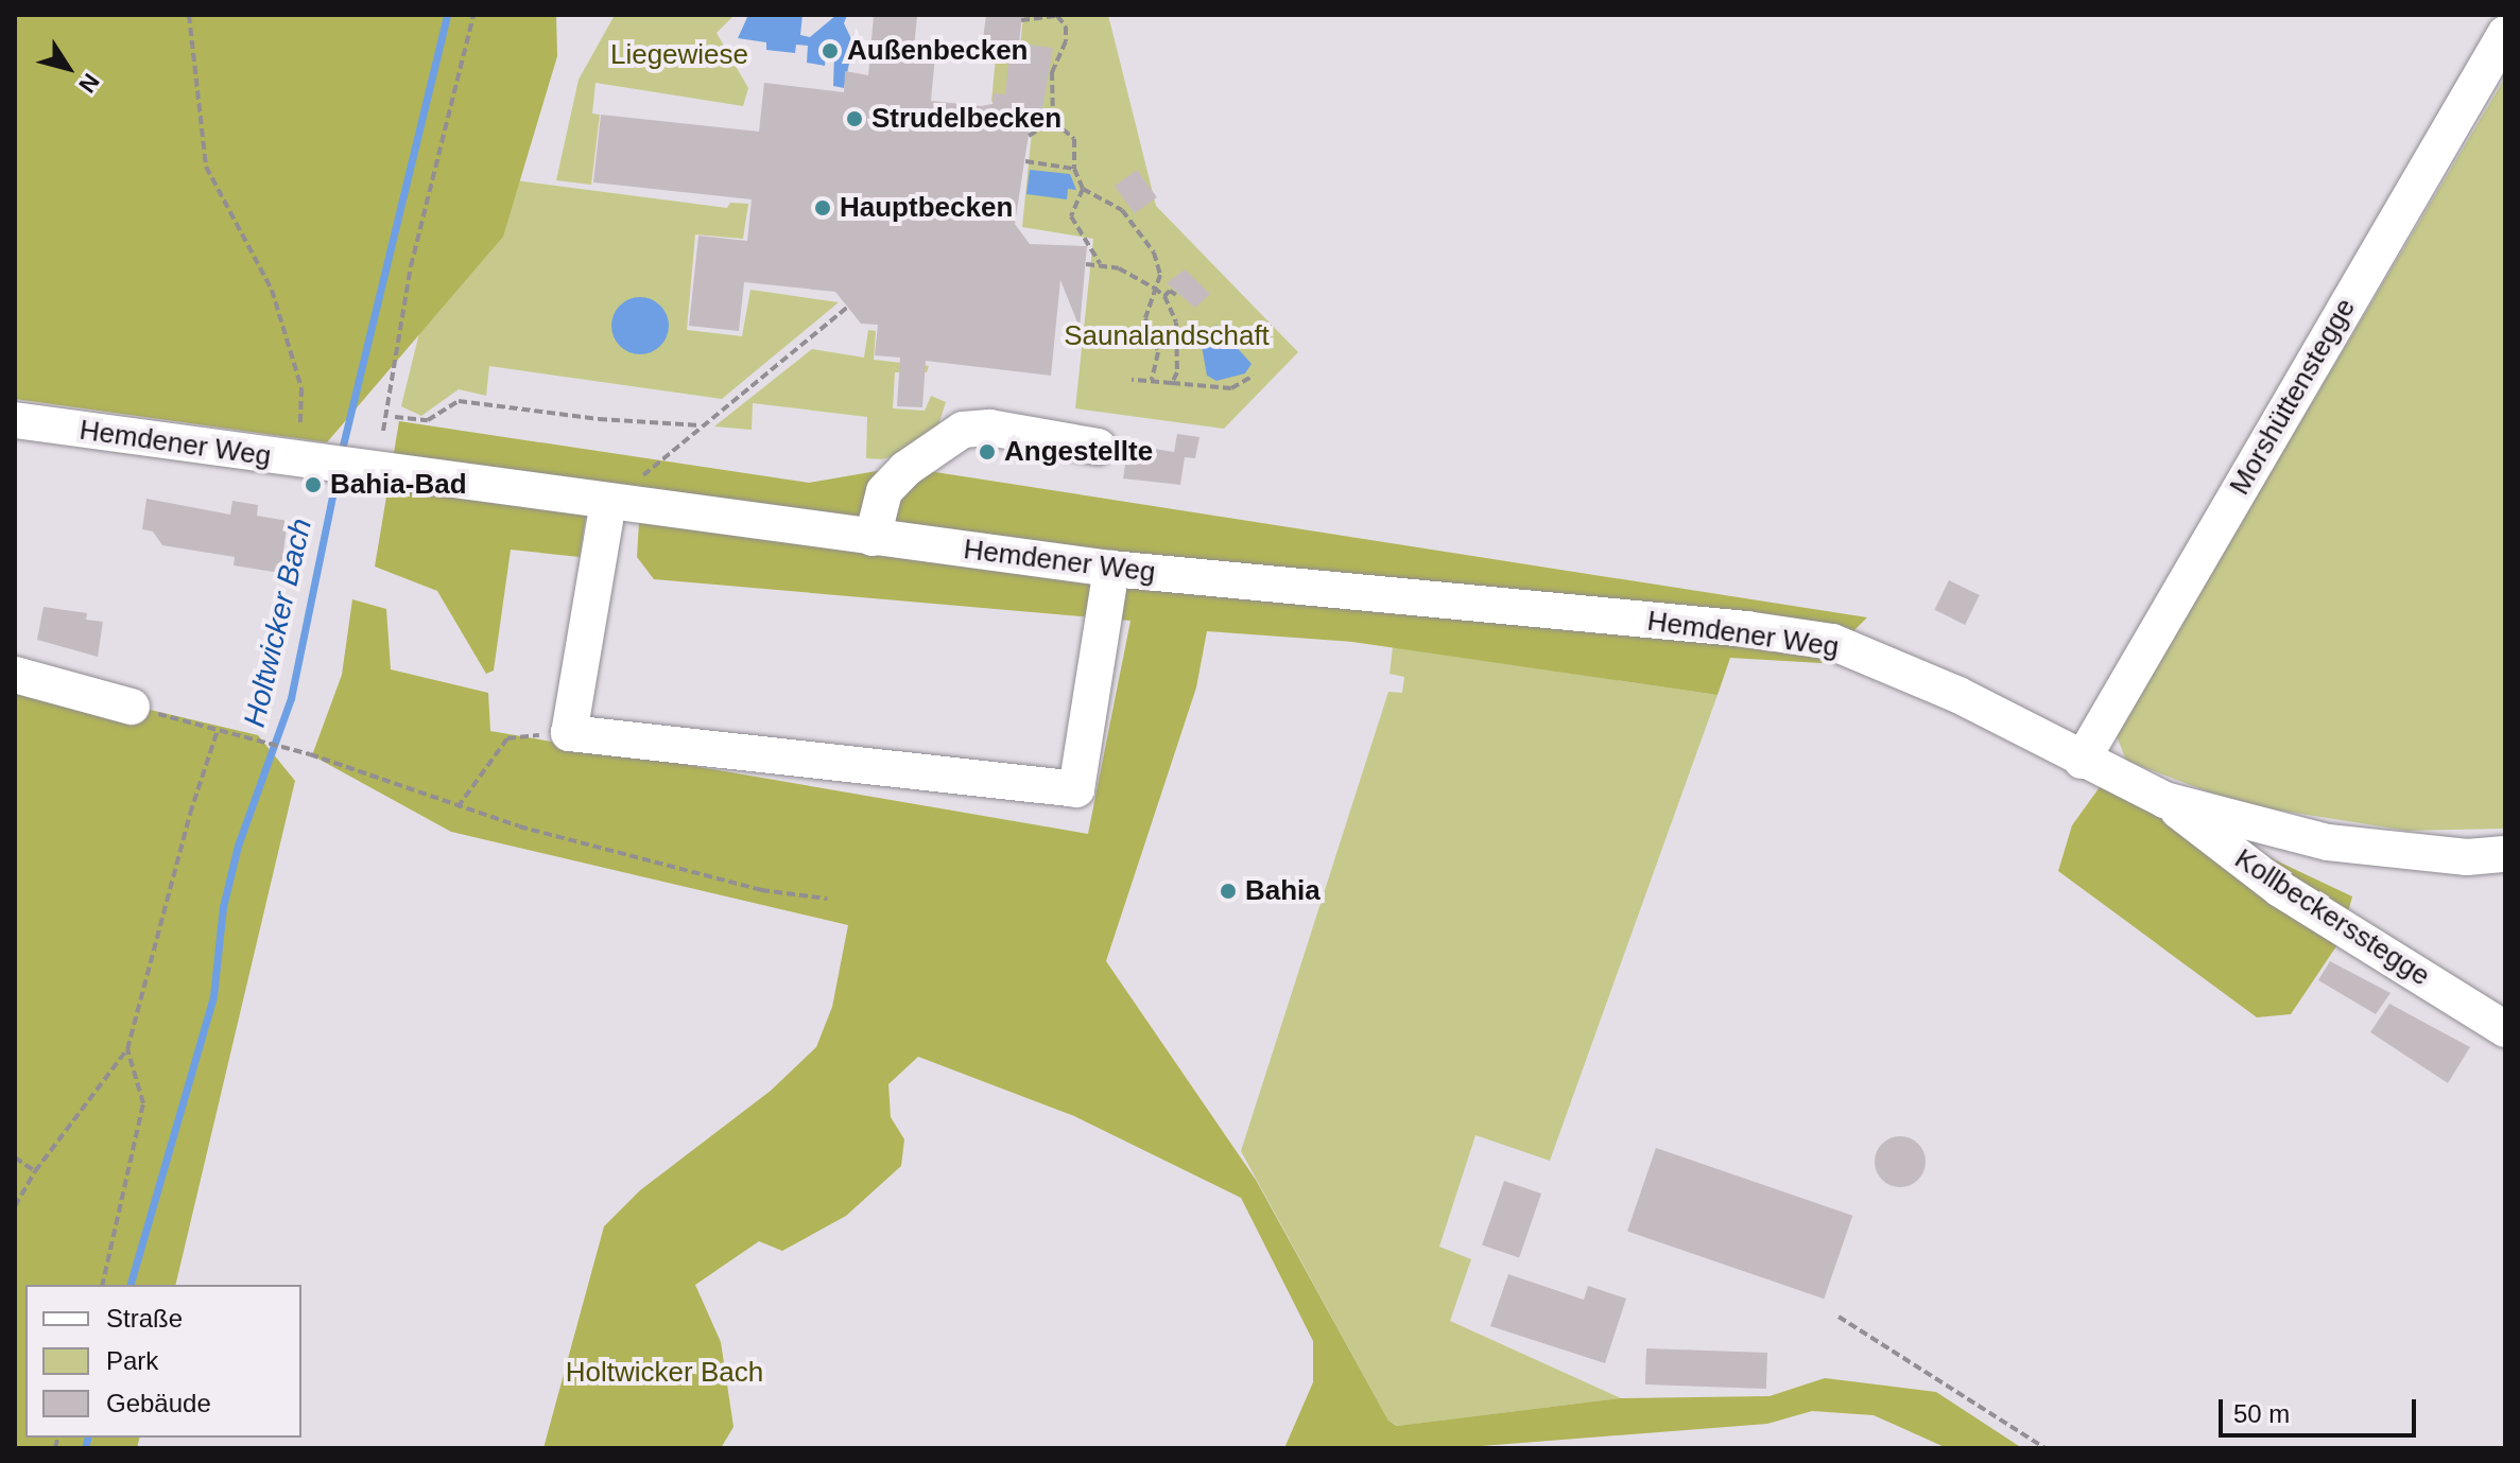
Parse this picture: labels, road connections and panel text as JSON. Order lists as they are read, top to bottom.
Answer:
{
  "streets": {
    "street": ["Morshüttenstegge", "Hemdener Weg", "Kollbeckersstegge"]
  },
  "crossings": [
    ["Morshüttenstegge", "Hemdener Weg"],
    ["Hemdener Weg", "Kollbeckersstegge"]
  ],
  "water": ["Holtwicker Bach"],
  "parks": ["Liegewiese", "Saunalandschaft", "Holtwicker Bach"],
  "places": [
    "Außenbecken",
    "Strudelbecken",
    "Hauptbecken",
    "Angestellte",
    "Bahia-Bad",
    "Bahia"
  ],
  "legend": ["Straße", "Park", "Gebäude"],
  "scale_bar": "50 m",
  "north": "bottom right"
}
